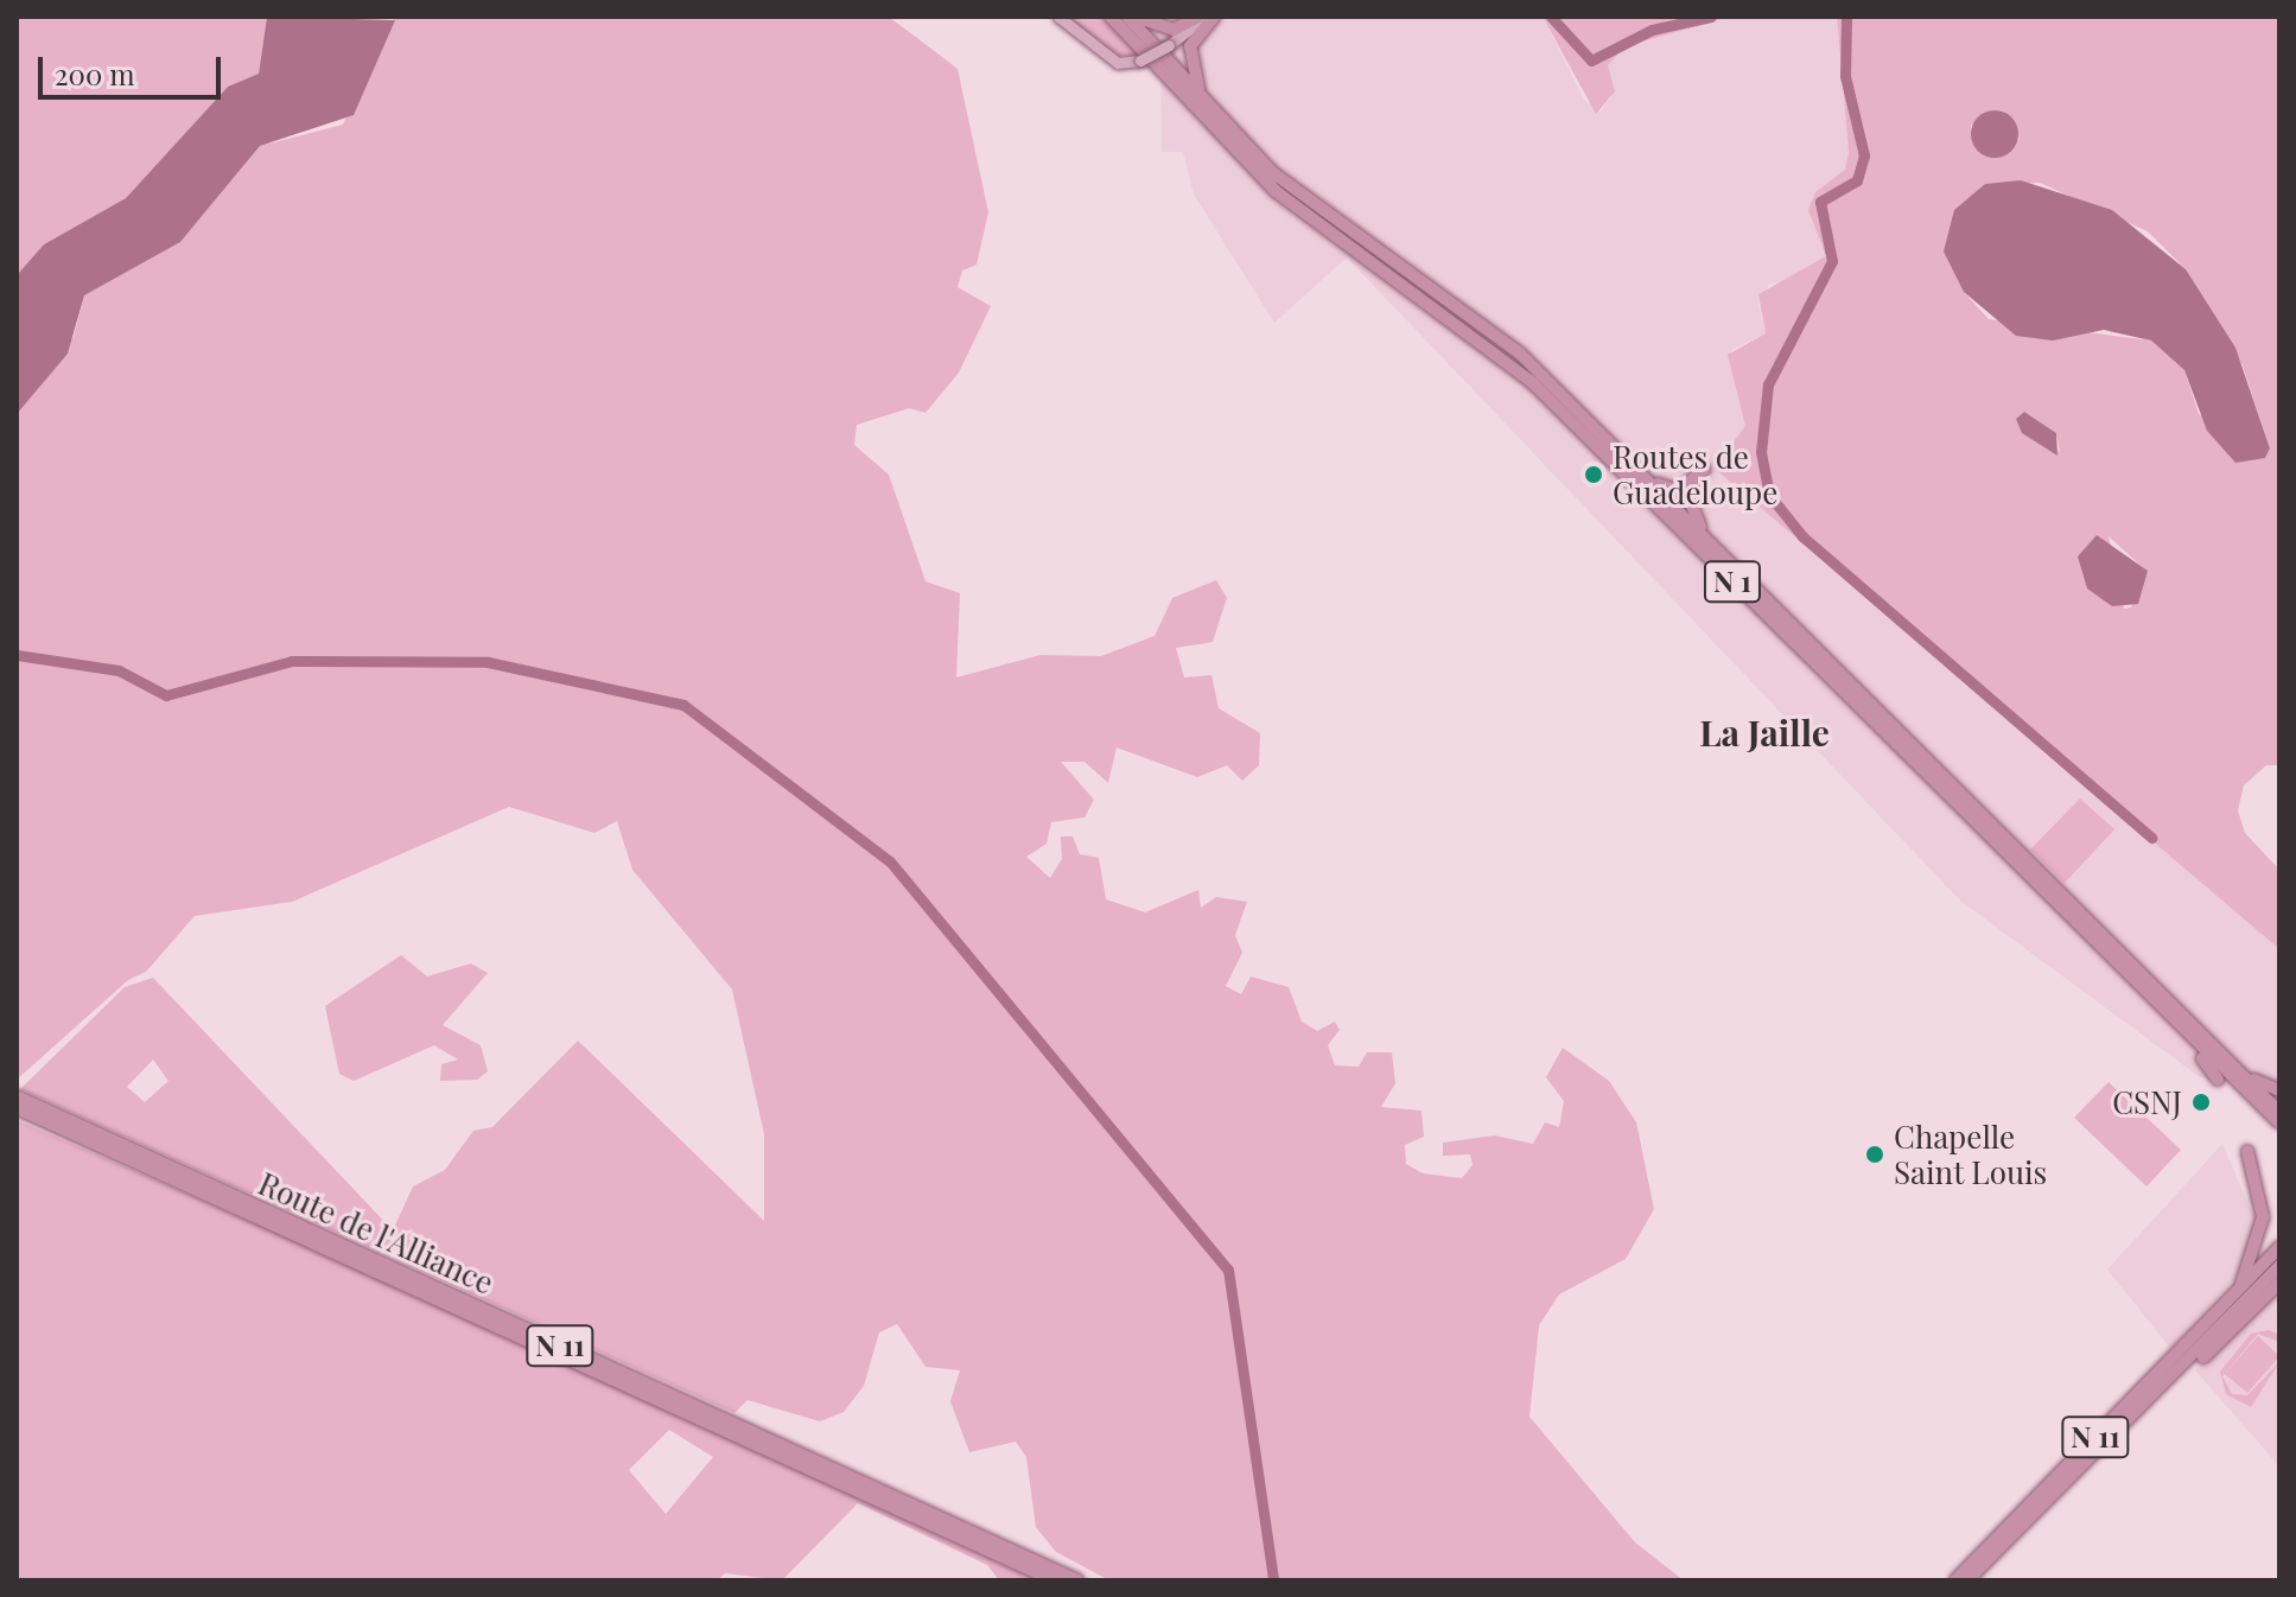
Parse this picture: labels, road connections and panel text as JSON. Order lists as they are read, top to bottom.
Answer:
{
  "streets": {
    "highway": ["N 1", "Route de l'Alliance", "N 11"]
  },
  "districts": ["La Jaille"],
  "places": ["Routes de Guadeloupe", "CSNJ", "Chapelle Saint Louis"],
  "scale_bar": "200 m"
}
